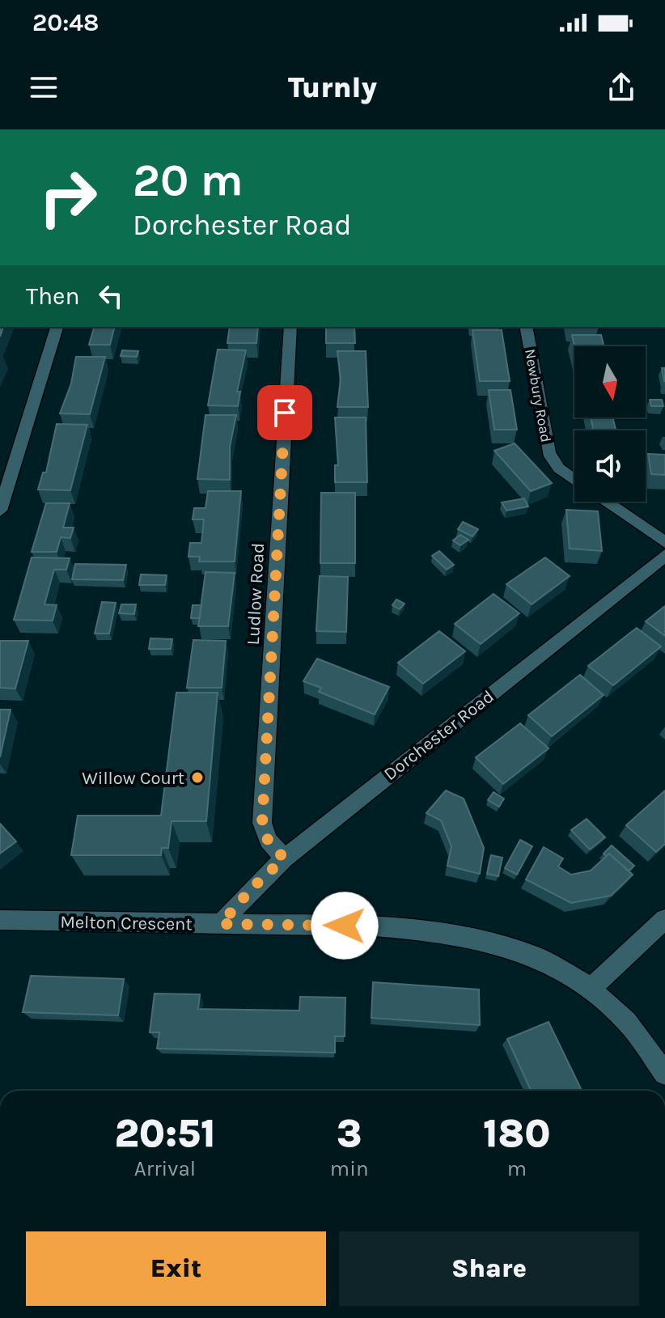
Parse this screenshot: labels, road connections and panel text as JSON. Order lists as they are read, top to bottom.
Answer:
{
  "streets": {
    "street": [
      "Newbury Road",
      "Ludlow Road",
      "Dorchester Road",
      "Melton Crescent"
    ]
  },
  "crossings": [
    ["Ludlow Road", "Dorchester Road"],
    ["Dorchester Road", "Melton Crescent"]
  ],
  "places": ["Willow Court"],
  "north": "bottom",
  "page": {
    "status": "20:48",
    "header": "Turnly",
    "turn": ["20 m", "Dorchester Road"],
    "then": "Then",
    "eta": [
      "20:51",
      "Arrival",
      "3",
      "min",
      "180",
      "m"
    ],
    "buttons": ["Exit", "Share"]
  }
}
